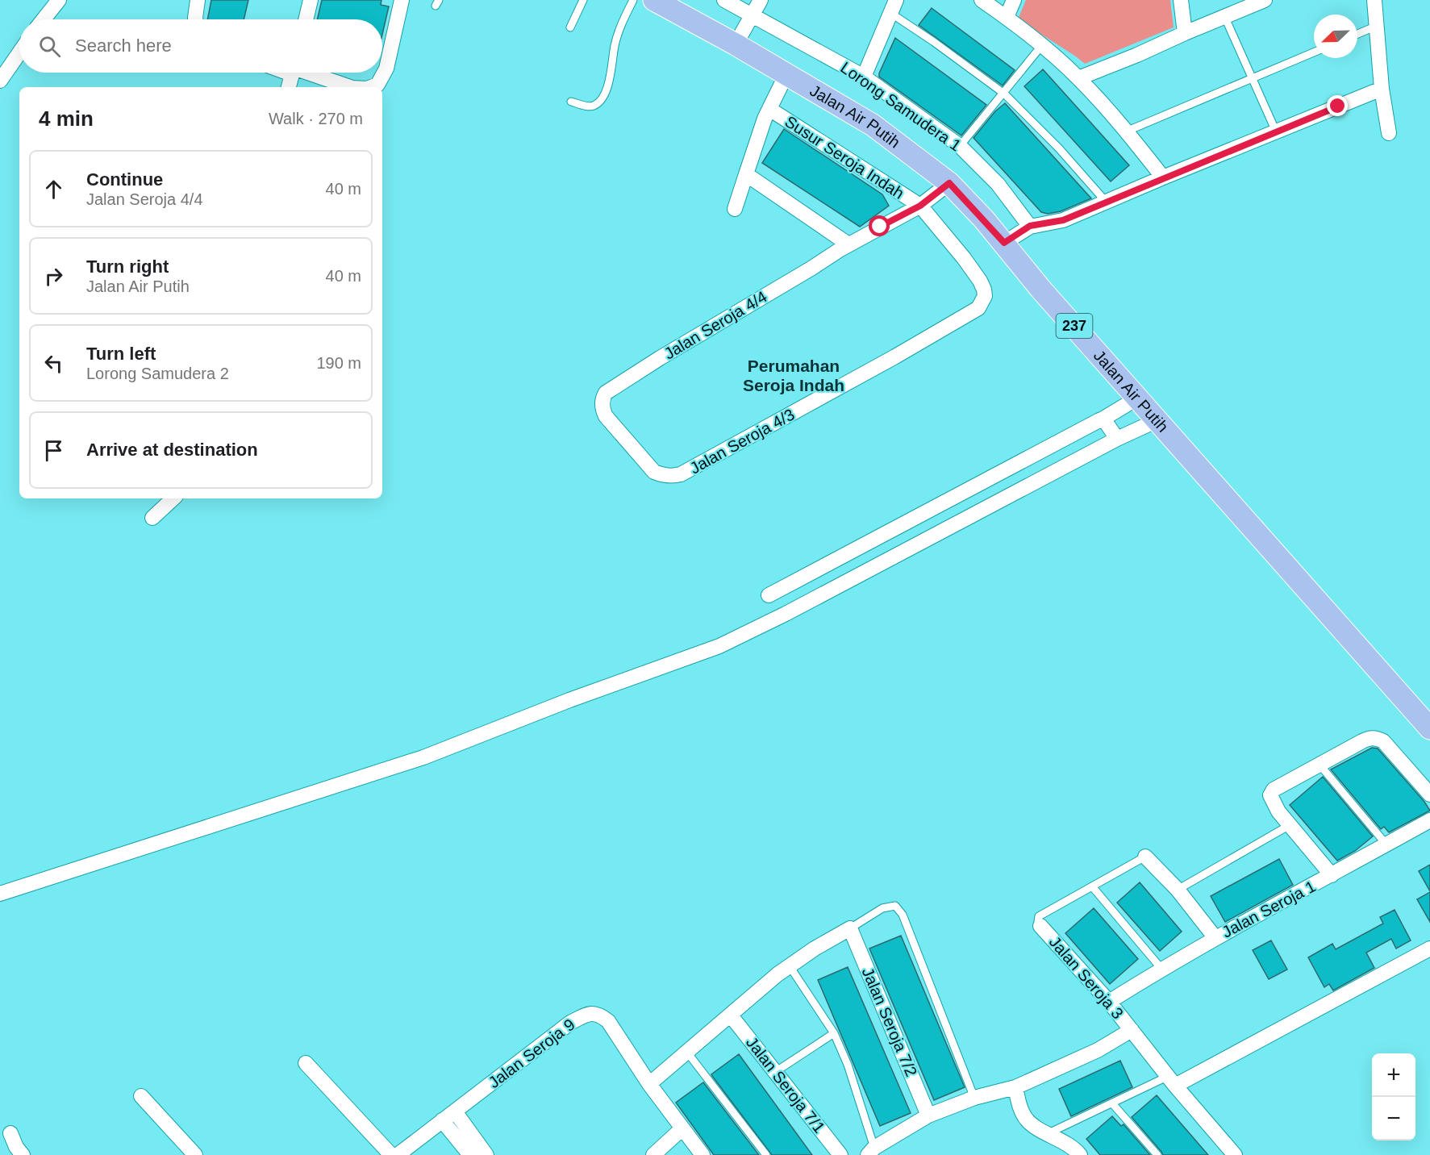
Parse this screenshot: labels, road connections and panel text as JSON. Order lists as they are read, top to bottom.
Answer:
{
  "streets": {
    "main road": ["Jalan Air Putih", "237"],
    "street": [
      "Lorong Samudera 1",
      "Susur Seroja Indah",
      "Jalan Seroja 4/4",
      "Jalan Seroja 4/3",
      "Jalan Seroja 1",
      "Jalan Seroja 3",
      "Jalan Seroja 7/2",
      "Jalan Seroja 9",
      "Jalan Seroja 7/1"
    ]
  },
  "crossings": [
    ["Jalan Air Putih", "Jalan Seroja 4/4"],
    ["Susur Seroja Indah", "Jalan Seroja 4/4"],
    ["Susur Seroja Indah", "Jalan Seroja 4/3"],
    ["Jalan Seroja 4/4", "Jalan Seroja 4/3"],
    ["Jalan Seroja 1", "Jalan Seroja 3"]
  ],
  "districts": ["Perumahan Seroja Indah"],
  "north": "bottom left",
  "page": {
    "search": "Search here",
    "heading": ["4 min", "Walk · 270 m"],
    "list": [
      ["Continue", "Jalan Seroja 4/4", "40 m"],
      ["Turn right", "Jalan Air Putih", "40 m"],
      ["Turn left", "Lorong Samudera 2", "190 m"],
      "Arrive at destination"
    ],
    "map_buttons": ["+", "−"]
  }
}
